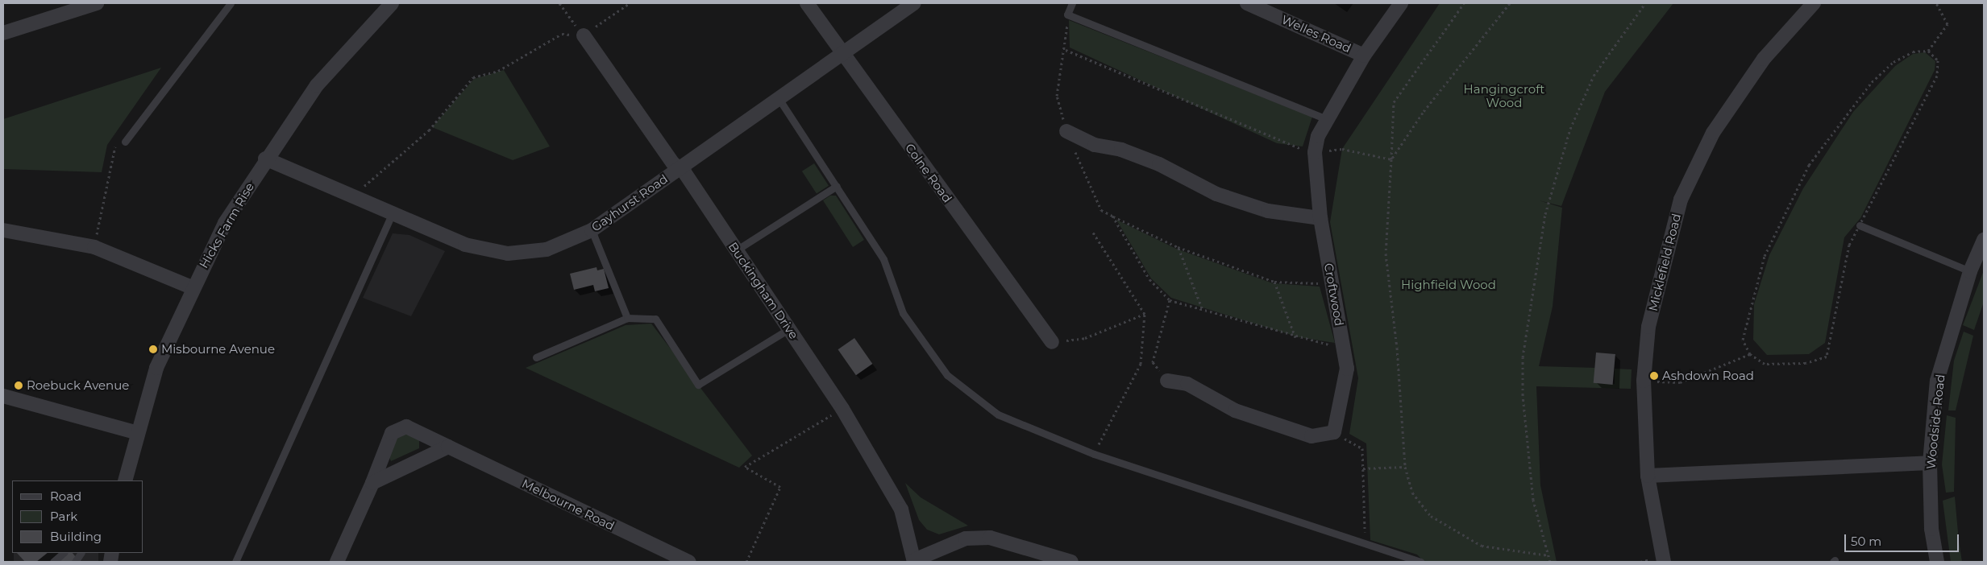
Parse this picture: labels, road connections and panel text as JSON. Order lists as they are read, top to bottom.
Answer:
{
  "streets": {
    "street": [
      "Welles Road",
      "Colne Road",
      "Gayhurst Road",
      "Hicks Farm Rise",
      "Micklefield Road",
      "Buckingham Drive",
      "Croftwood",
      "Woodside Road",
      "Melbourne Road"
    ]
  },
  "crossings": [
    ["Welles Road", "Croftwood"],
    ["Colne Road", "Gayhurst Road"],
    ["Gayhurst Road", "Hicks Farm Rise"],
    ["Gayhurst Road", "Buckingham Drive"]
  ],
  "parks": ["Hangingcroft Wood", "Highfield Wood"],
  "places": ["Misbourne Avenue", "Ashdown Road", "Roebuck Avenue"],
  "legend": ["Road", "Park", "Building"],
  "scale_bar": "50 m"
}
